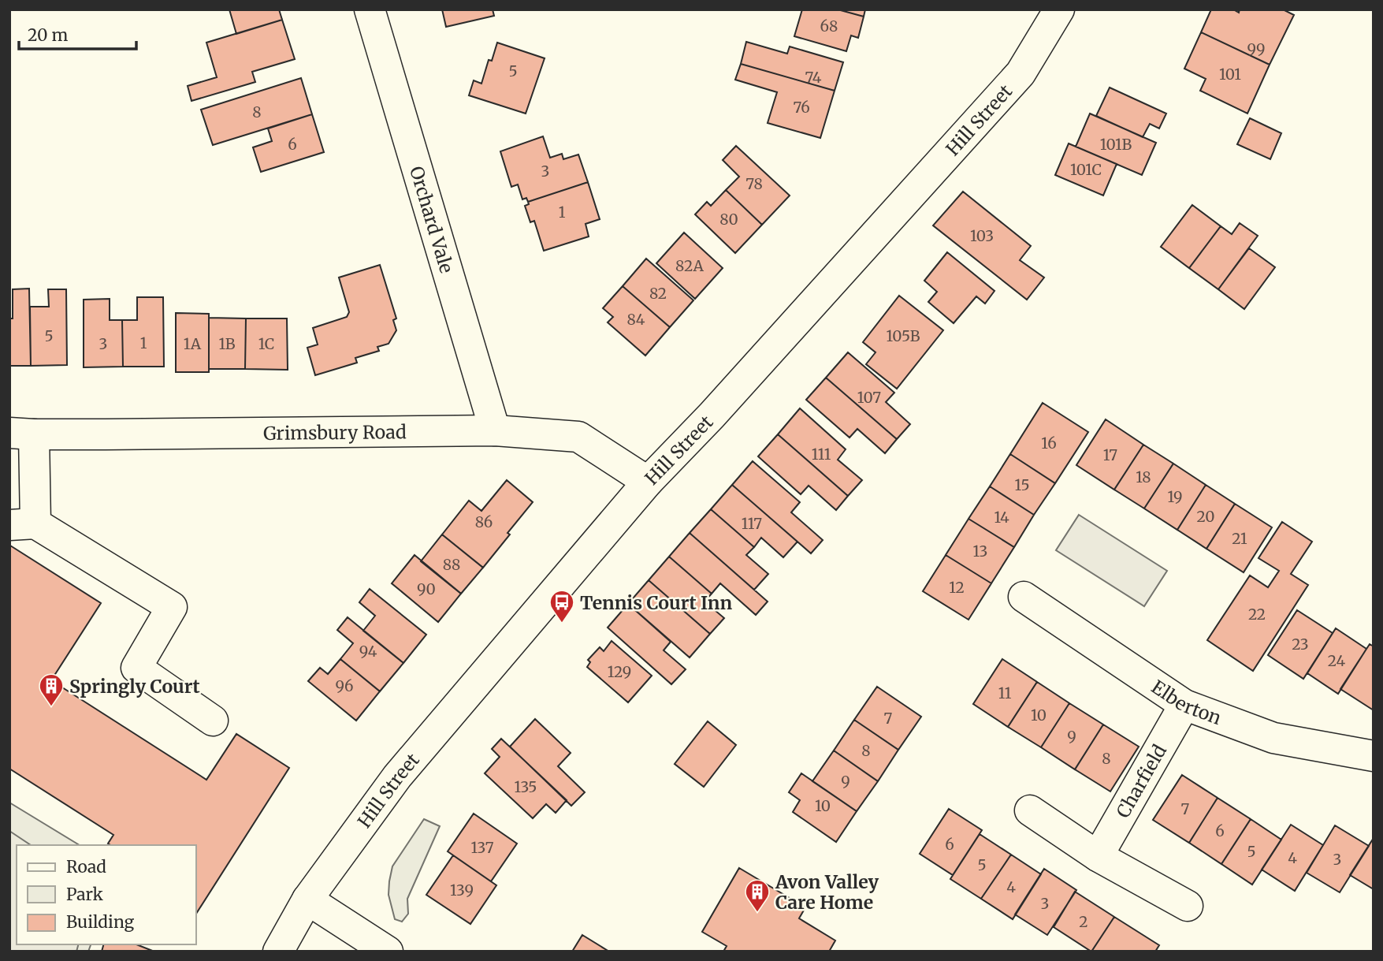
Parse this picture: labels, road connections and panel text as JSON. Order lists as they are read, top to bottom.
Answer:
{
  "streets": {
    "street": [
      "Hill Street",
      "Orchard Vale",
      "Grimsbury Road",
      "Elberton",
      "Charfield"
    ]
  },
  "crossings": [
    ["Hill Street", "Grimsbury Road"],
    ["Orchard Vale", "Grimsbury Road"],
    ["Elberton", "Charfield"]
  ],
  "places": {
    "bus stop": ["Tennis Court Inn"],
    "building": ["Springly Court", "Avon Valley Care Home"]
  },
  "house_numbers": [
    "68",
    "99",
    "5",
    "101",
    "74",
    "76",
    "8",
    "6",
    "101B",
    "101C",
    "3",
    "78",
    "1",
    "80",
    "103",
    "82A",
    "82",
    "84",
    "5",
    "105B",
    "1",
    "3",
    "1A",
    "1B",
    "1C",
    "107",
    "16",
    "111",
    "17",
    "18",
    "15",
    "19",
    "20",
    "14",
    "86",
    "117",
    "21",
    "13",
    "88",
    "12",
    "90",
    "22",
    "23",
    "94",
    "24",
    "129",
    "96",
    "11",
    "10",
    "7",
    "9",
    "8",
    "8",
    "9",
    "135",
    "10",
    "7",
    "6",
    "6",
    "137",
    "5",
    "4",
    "3",
    "5",
    "4",
    "139",
    "3",
    "2"
  ],
  "legend": ["Road", "Park", "Building"],
  "scale_bar": "20 m"
}
